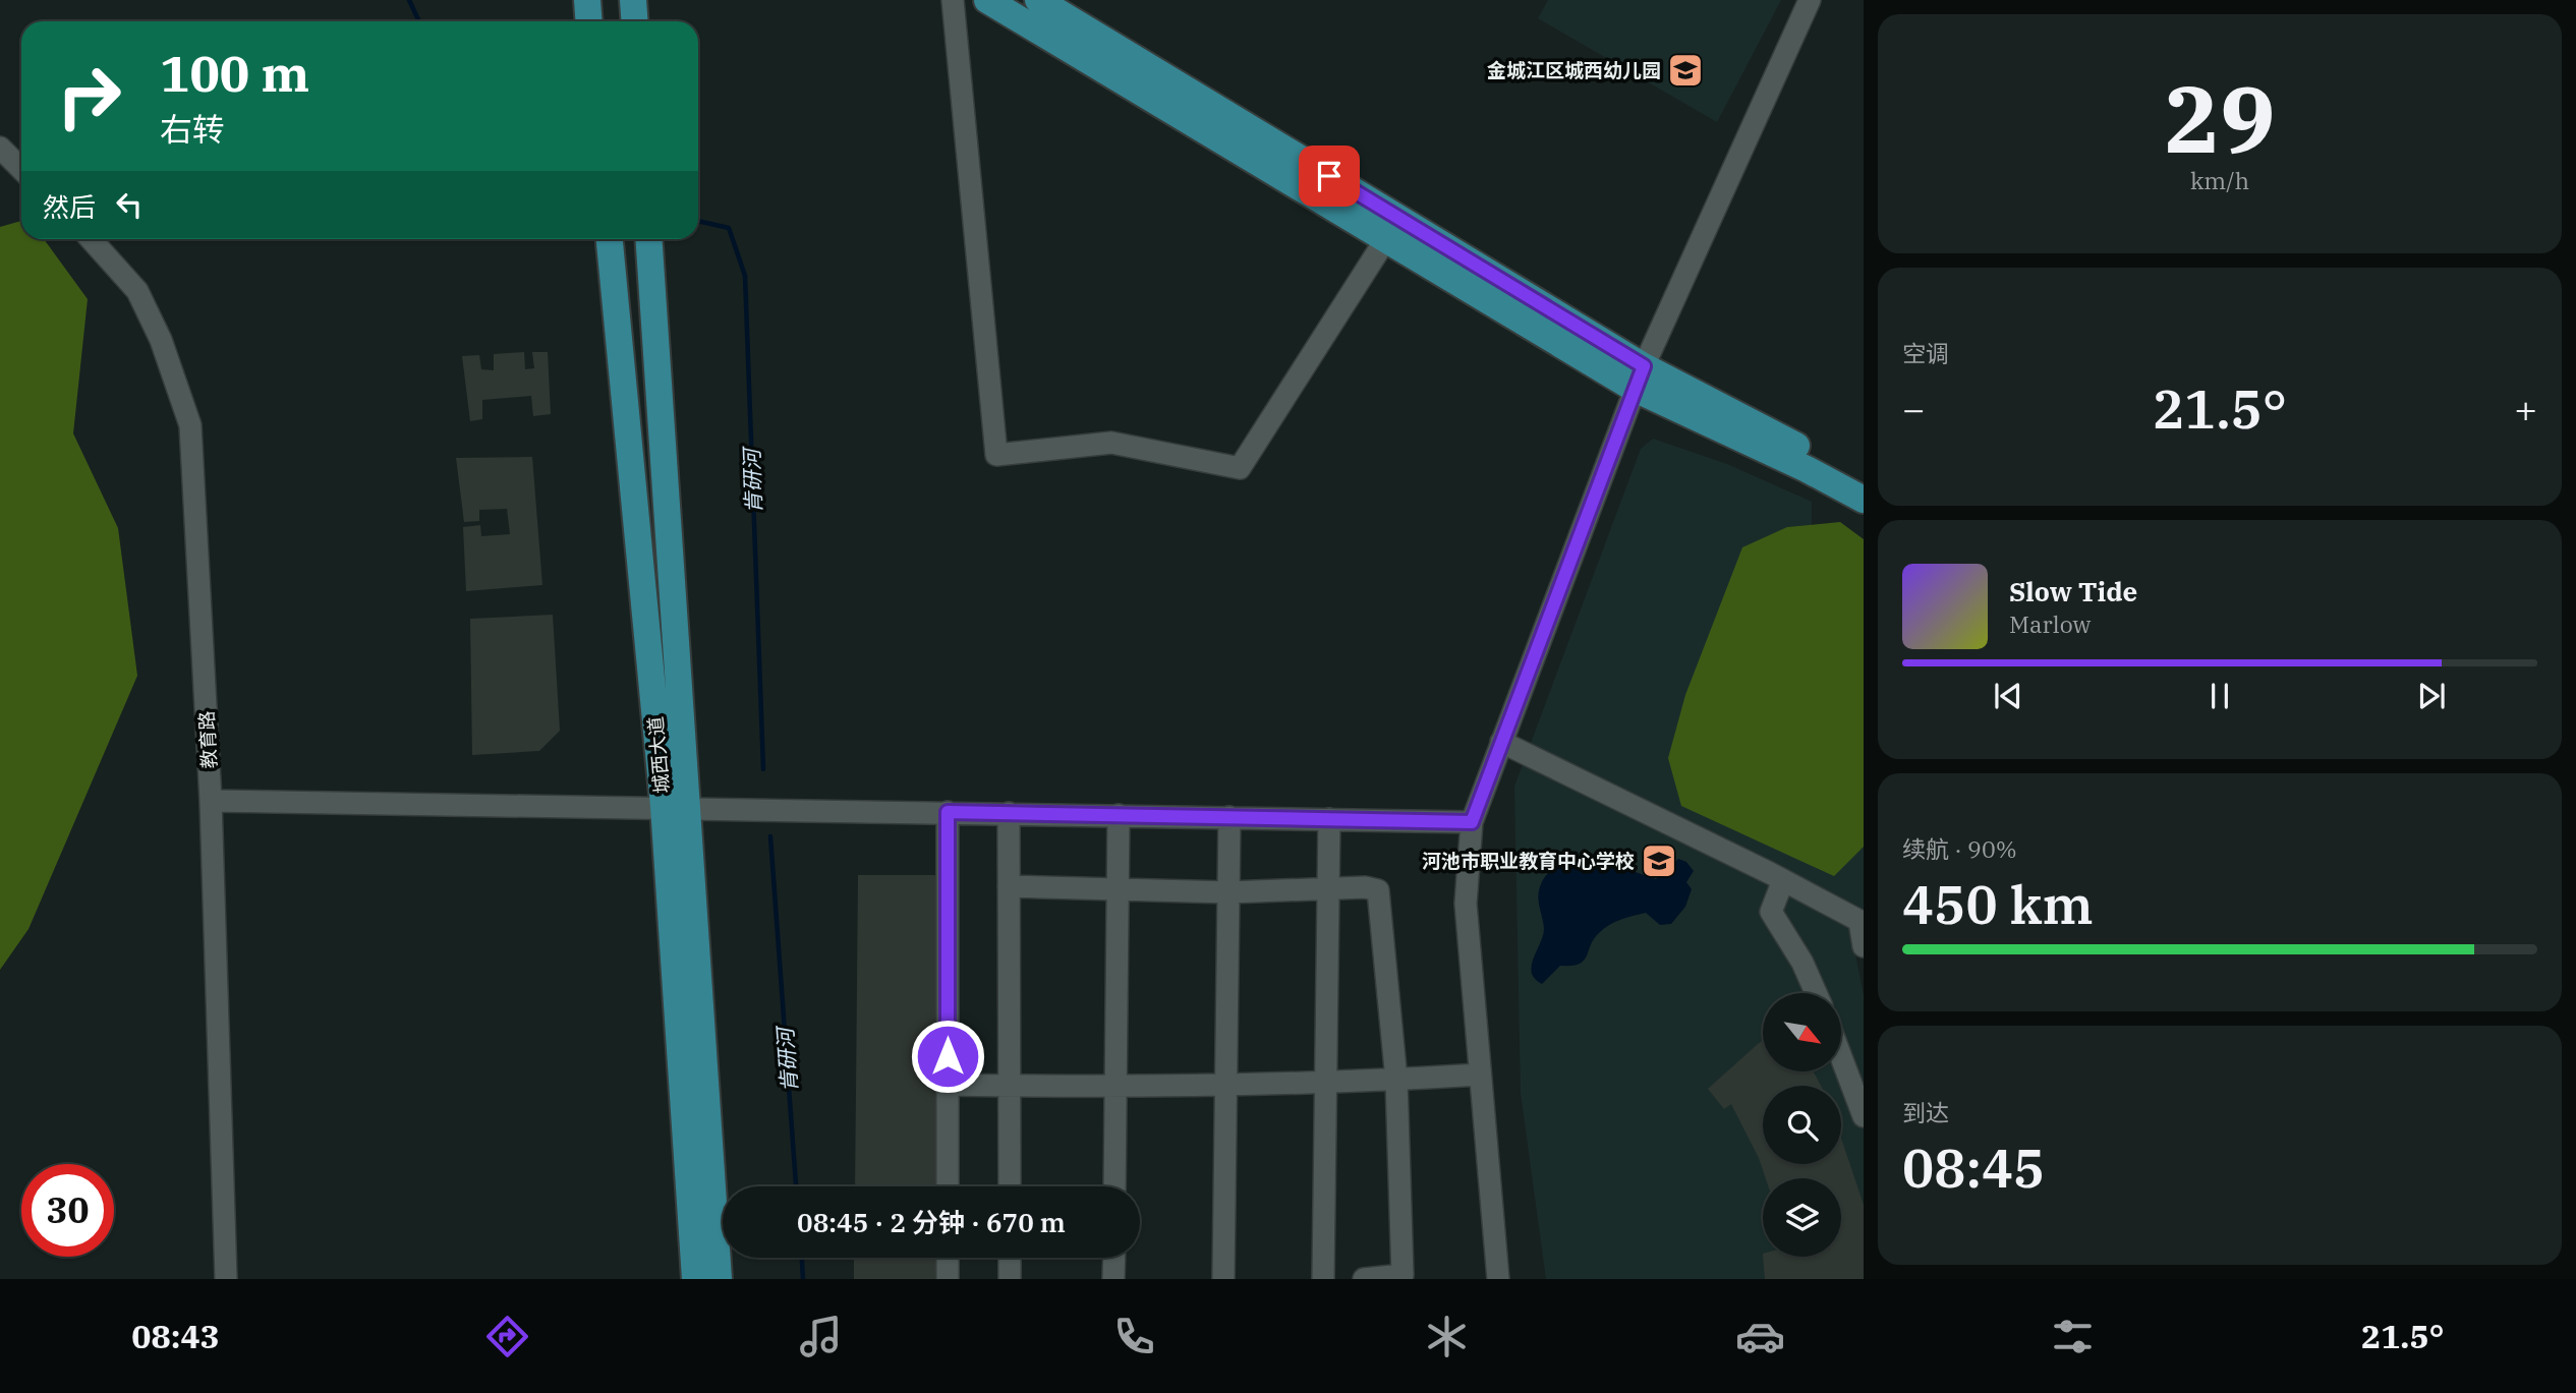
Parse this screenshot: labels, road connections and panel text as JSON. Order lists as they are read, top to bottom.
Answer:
{
  "streets": {
    "main road": ["城西大道"],
    "street": ["教育路"]
  },
  "water": ["肯研河"],
  "places": {
    "school or university": ["金城江区城西幼儿园", "河池市职业教育中心学校"]
  },
  "north": "bottom right",
  "page": {
    "tile": [
      ["29", "km/h"],
      "空调",
      ["续航 · 90%", "450 km"],
      ["到达", "08:45"]
    ],
    "turn": ["100 m", "右转"],
    "then": "然后",
    "heat": ["−", "21.5°", "+"],
    "song": ["Slow Tide", "Marlow"],
    "limit": "30",
    "trip": "08:45 · 2 分钟 · 670 m",
    "tabs": ["08:43", "21.5°"]
  }
}
